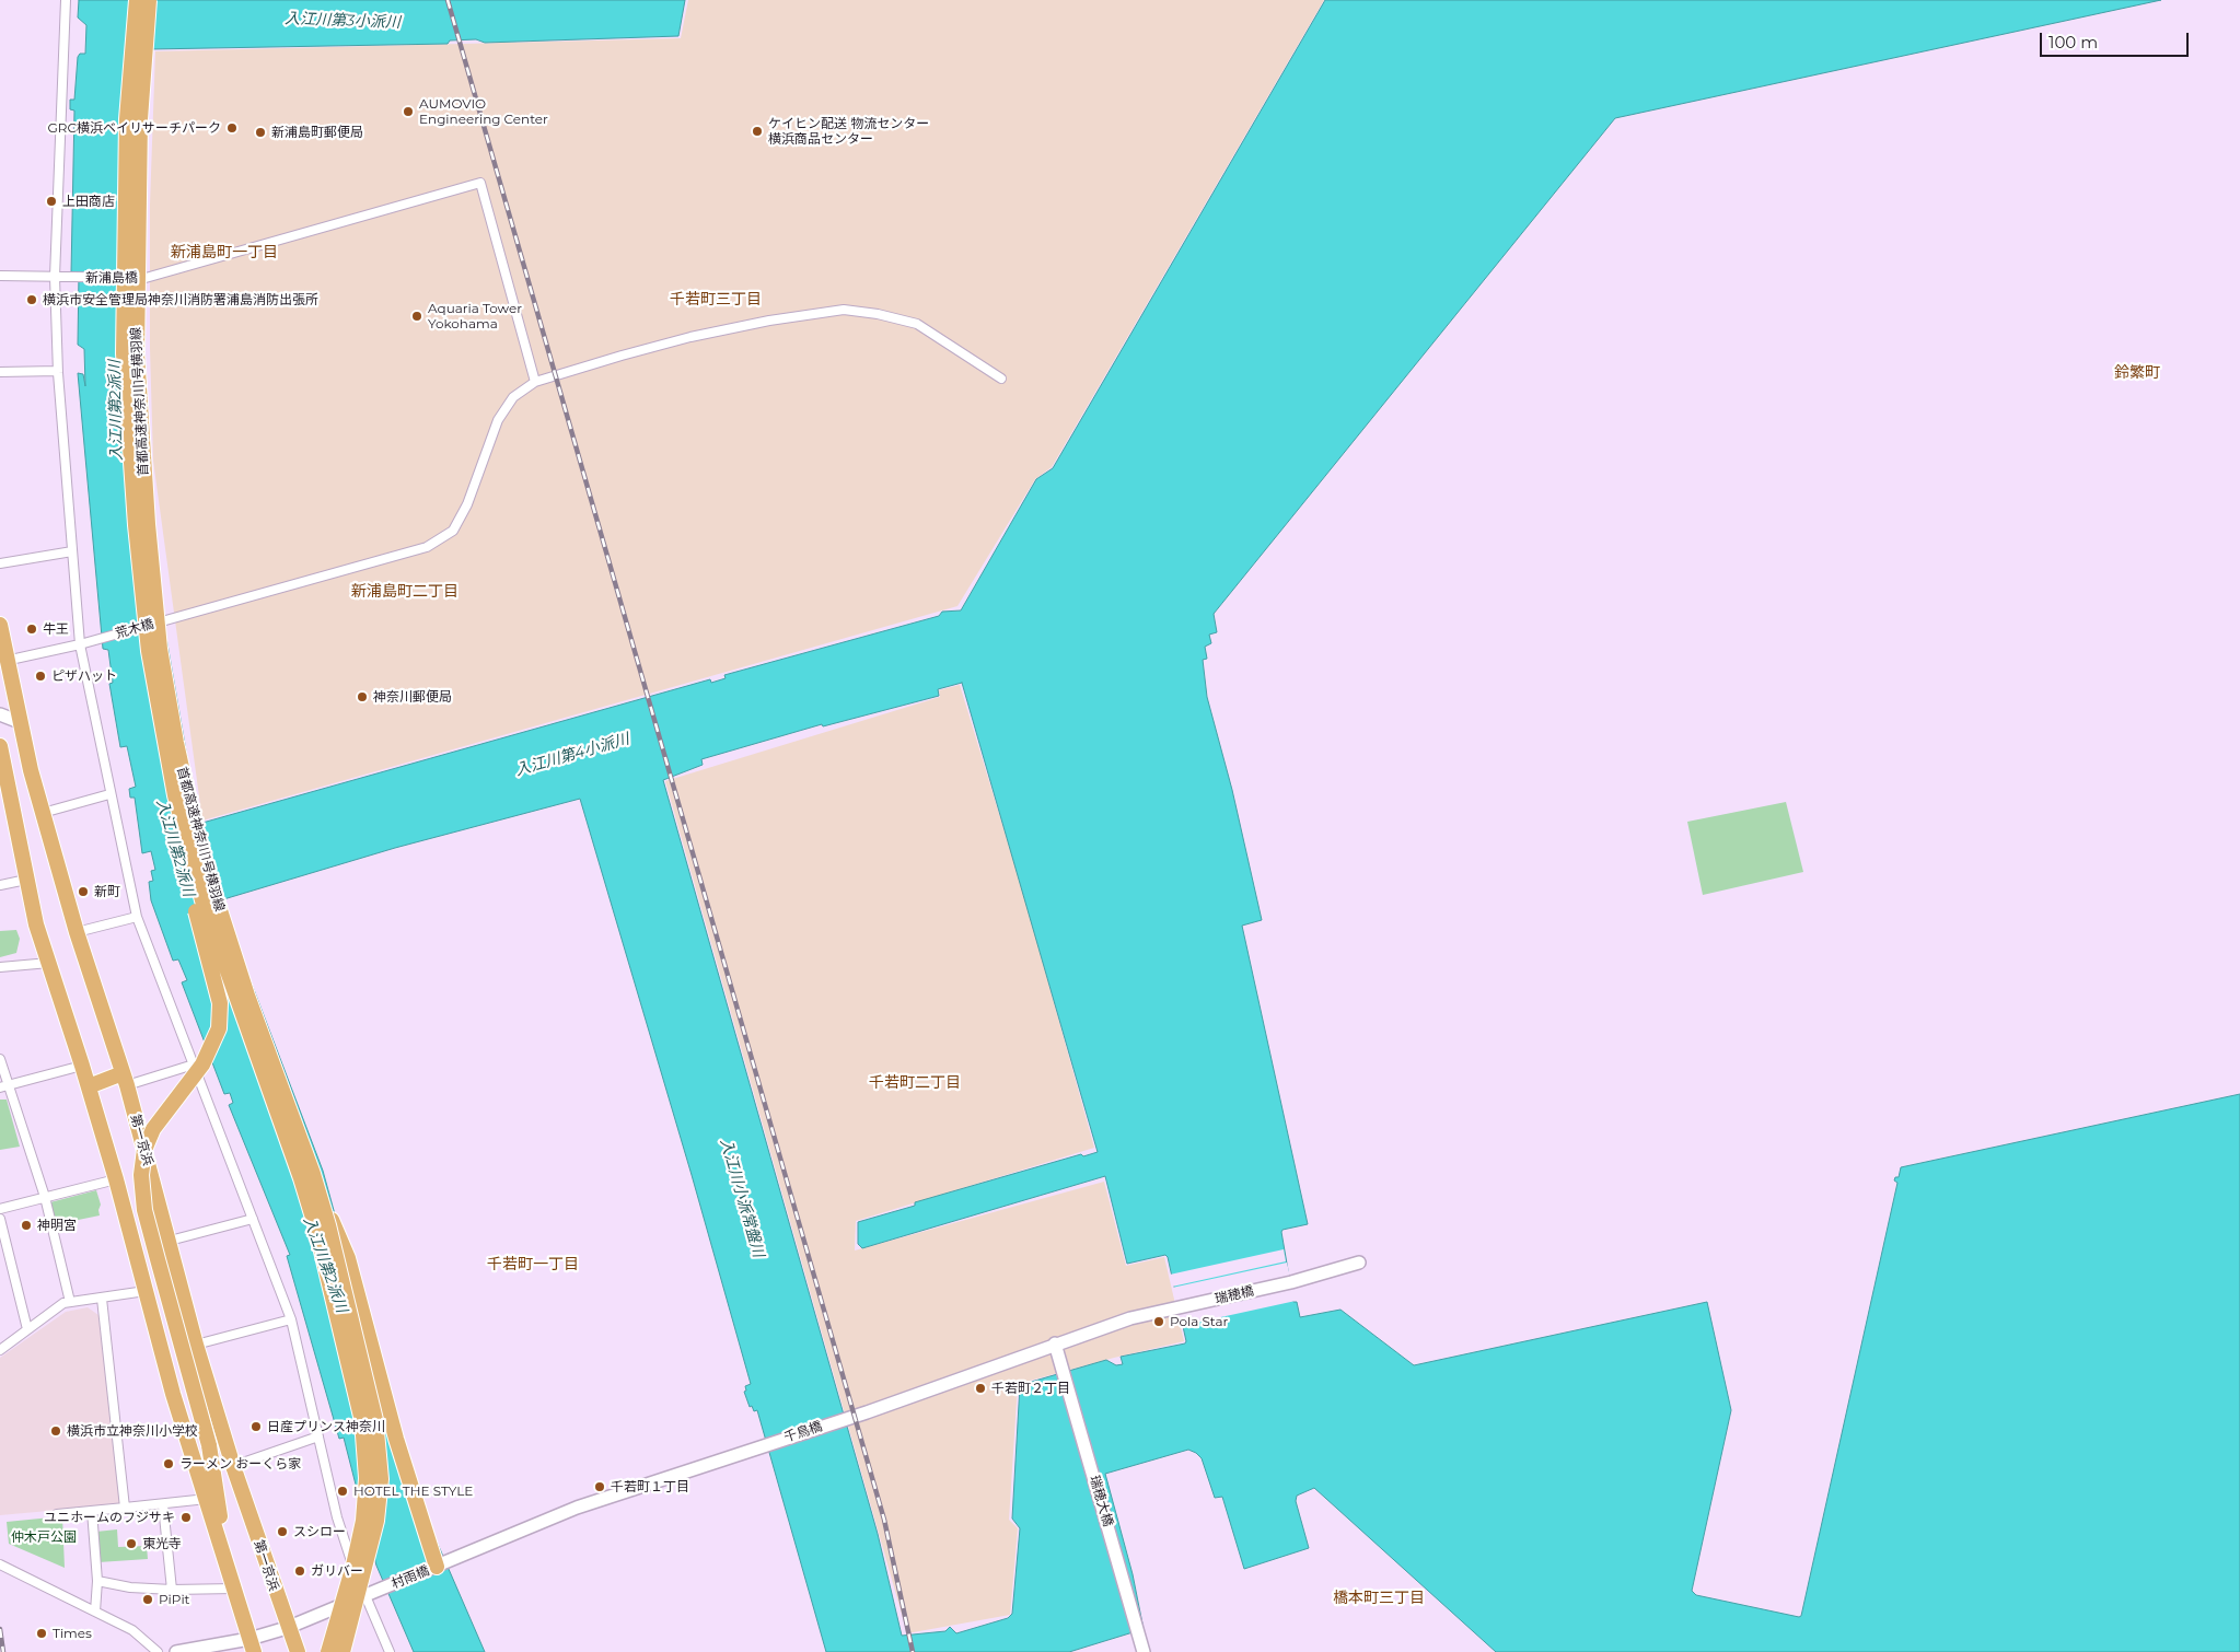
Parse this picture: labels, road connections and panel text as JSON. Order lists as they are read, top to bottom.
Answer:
{
  "streets": {
    "highway": ["首都高速神奈川1号横羽線", "第一京浜"],
    "street": [
      "新浦島橋",
      "荒木橋",
      "瑞穂橋",
      "千鳥橋",
      "瑞穂大橋",
      "村雨橋"
    ]
  },
  "crossings": [
    ["新浦島橋", "荒木橋"],
    ["荒木橋", "第一京浜"],
    ["第一京浜", "村雨橋"],
    ["瑞穂橋", "千鳥橋"],
    ["瑞穂橋", "瑞穂大橋"],
    ["千鳥橋", "瑞穂大橋"],
    ["千鳥橋", "村雨橋"]
  ],
  "districts": [
    "新浦島町一丁目",
    "千若町三丁目",
    "鈴繁町",
    "新浦島町二丁目",
    "千若町二丁目",
    "千若町一丁目",
    "橋本町三丁目"
  ],
  "water": [
    "入江川第3小派川",
    "入江川第2派川",
    "入江川第4小派川",
    "入江川小派常盤川"
  ],
  "parks": ["仲木戸公園"],
  "places": [
    "AUMOVIO Engineering Center",
    "GRC横浜ベイリサーチパーク",
    "ケイヒン配送 物流センター 横浜商品センター",
    "新浦島町郵便局",
    "上田商店",
    "横浜市安全管理局神奈川消防署浦島消防出張所",
    "Aquaria Tower Yokohama",
    "牛王",
    "ピザハット",
    "神奈川郵便局",
    "新町",
    "神明宮",
    "Pola Star",
    "千若町２丁目",
    "日産プリンス神奈川",
    "横浜市立神奈川小学校",
    "ラーメン おーくら家",
    "千若町１丁目",
    "HOTEL THE STYLE",
    "ユニホームのフジサキ",
    "スシロー",
    "東光寺",
    "ガリバー",
    "PiPit",
    "Times"
  ],
  "scale_bar": "100 m"
}
